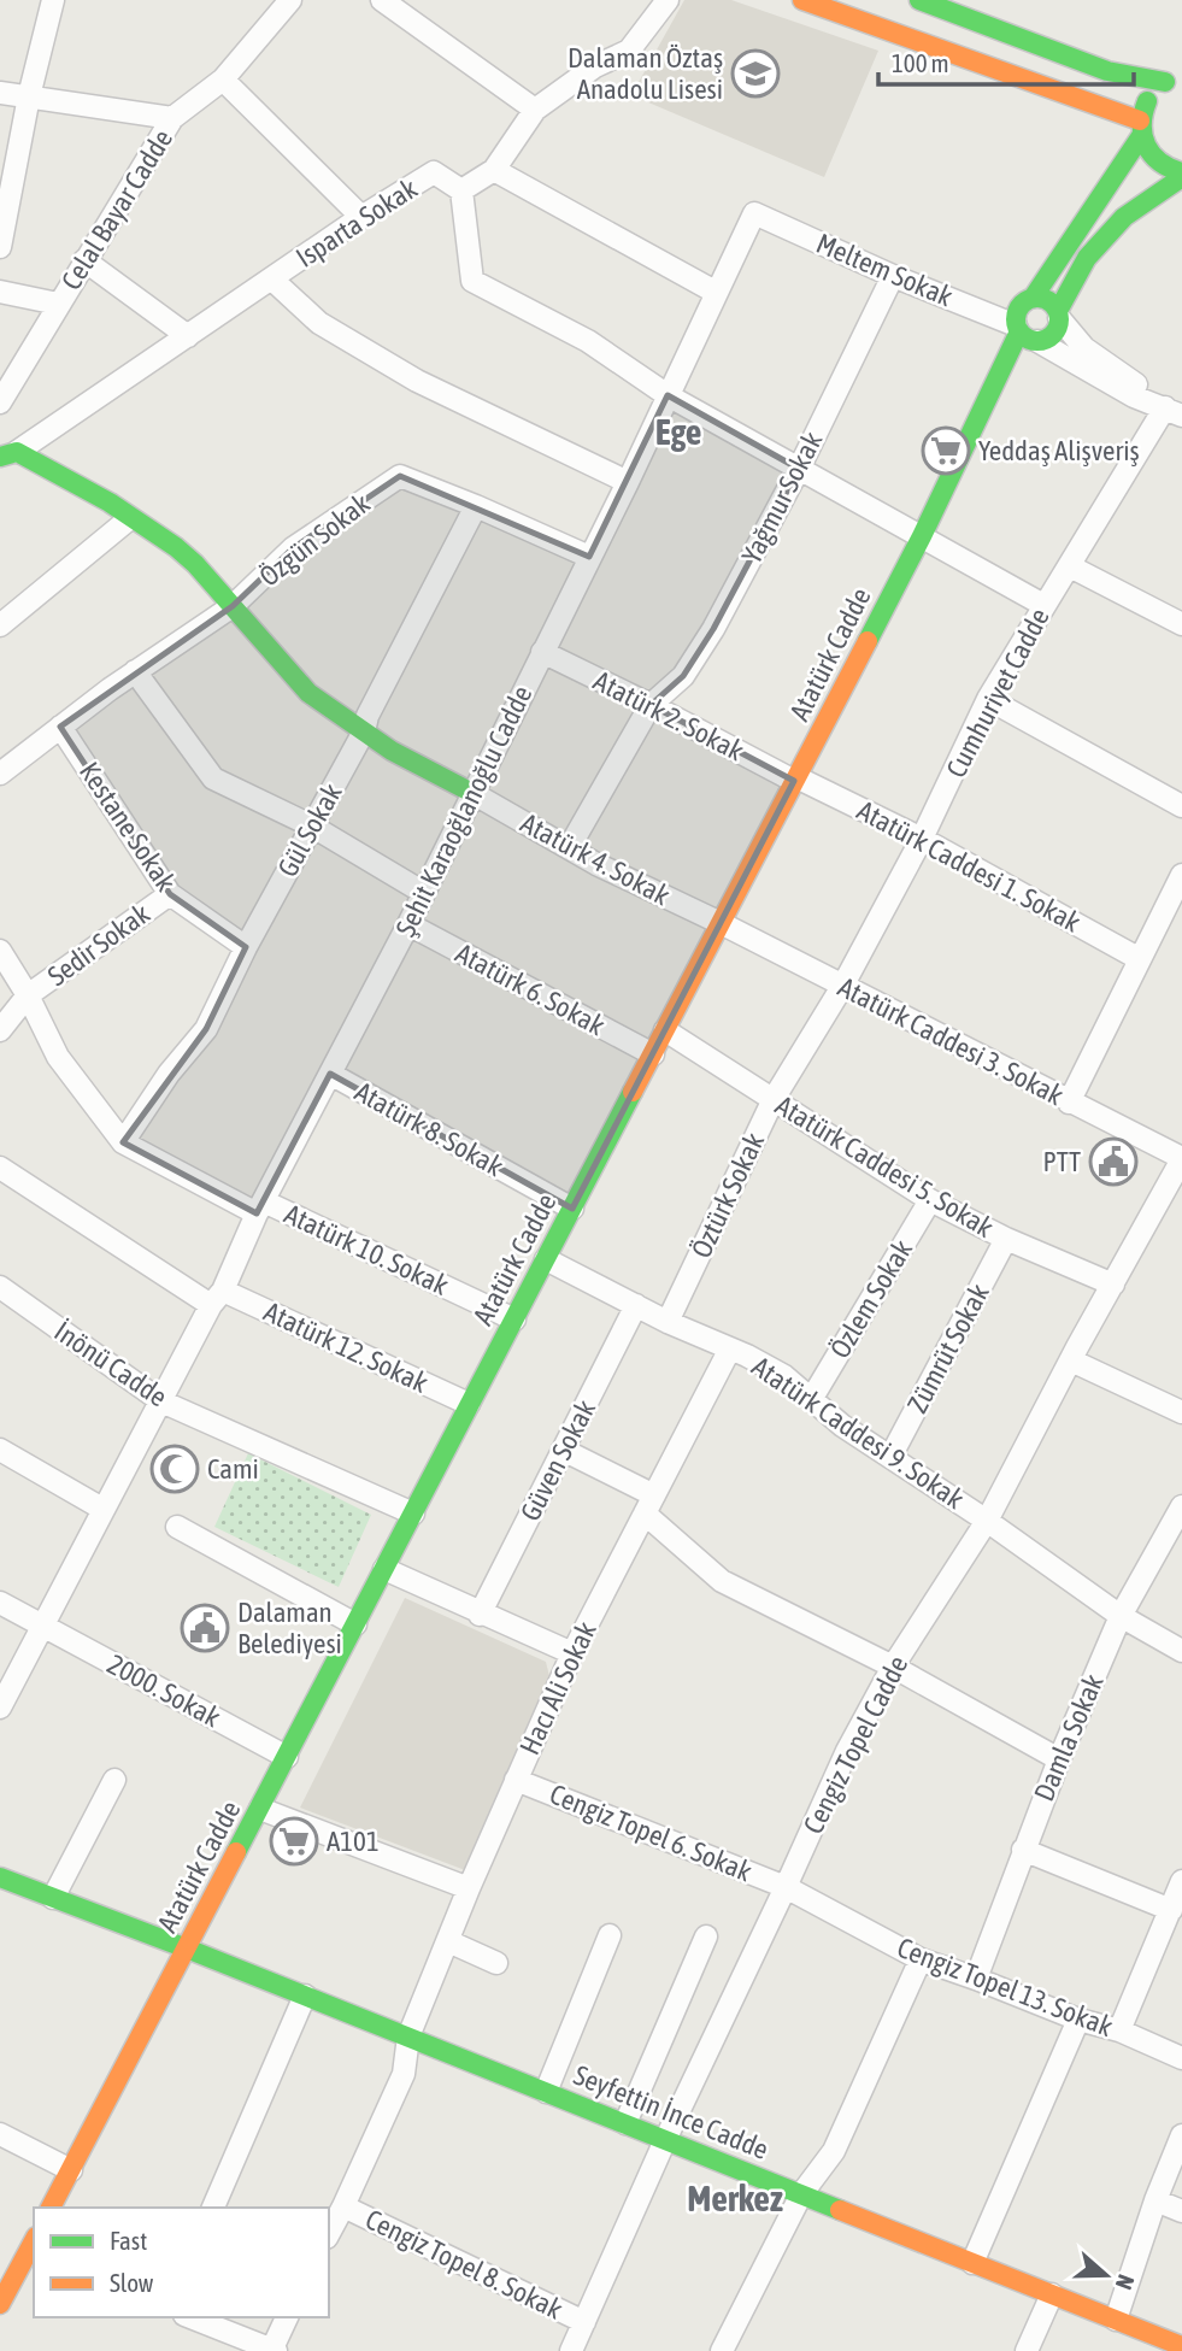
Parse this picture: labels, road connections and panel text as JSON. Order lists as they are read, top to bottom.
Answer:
{
  "streets": {
    "main road": ["Atatürk Cadde", "Seyfettin İnce Cadde"],
    "street": [
      "Celal Bayar Cadde",
      "Isparta Sokak",
      "Meltem Sokak",
      "Yağmur Sokak",
      "Özgün Sokak",
      "Cumhuriyet Cadde",
      "Atatürk 2. Sokak",
      "Şehit Karaoğlanoğlu Cadde",
      "Kestane Sokak",
      "Gül Sokak",
      "Atatürk 4. Sokak",
      "Atatürk Caddesi 1. Sokak",
      "Sedir Sokak",
      "Atatürk 6. Sokak",
      "Atatürk Caddesi 3. Sokak",
      "Atatürk 8. Sokak",
      "Atatürk Caddesi 5. Sokak",
      "Öztürk Sokak",
      "Atatürk 10. Sokak",
      "Özlem Sokak",
      "Atatürk 12. Sokak",
      "Zümrüt Sokak",
      "İnönü Cadde",
      "Atatürk Caddesi 9. Sokak",
      "Güven Sokak",
      "Hacı Ali Sokak",
      "2000. Sokak",
      "Damla Sokak",
      "Cengiz Topel Cadde",
      "Cengiz Topel 6. Sokak",
      "Cengiz Topel 13. Sokak",
      "Cengiz Topel 8. Sokak"
    ]
  },
  "crossings": [
    ["Meltem Sokak", "Yağmur Sokak"],
    ["Meltem Sokak", "Atatürk Cadde"],
    ["Meltem Sokak", "Cumhuriyet Cadde"],
    ["Meltem Sokak", "Şehit Karaoğlanoğlu Cadde"],
    ["Yağmur Sokak", "Atatürk 2. Sokak"],
    ["Yağmur Sokak", "Atatürk 4. Sokak"],
    ["Özgün Sokak", "Kestane Sokak"],
    ["Özgün Sokak", "Gül Sokak"],
    ["Atatürk Cadde", "Atatürk 2. Sokak"],
    ["Atatürk Cadde", "Atatürk 4. Sokak"],
    ["Atatürk Cadde", "Atatürk Caddesi 1. Sokak"],
    ["Atatürk Cadde", "Atatürk 6. Sokak"],
    ["Atatürk Cadde", "Atatürk Caddesi 3. Sokak"],
    ["Atatürk Cadde", "Atatürk 8. Sokak"],
    ["Atatürk Cadde", "Atatürk Caddesi 5. Sokak"],
    ["Atatürk Cadde", "Atatürk 10. Sokak"],
    ["Atatürk Cadde", "Atatürk 12. Sokak"],
    ["Atatürk Cadde", "İnönü Cadde"],
    ["Atatürk Cadde", "Atatürk Caddesi 9. Sokak"],
    ["Atatürk Cadde", "2000. Sokak"],
    ["Atatürk Cadde", "Seyfettin İnce Cadde"],
    ["Cumhuriyet Cadde", "Atatürk Caddesi 1. Sokak"],
    ["Cumhuriyet Cadde", "Atatürk Caddesi 3. Sokak"],
    ["Cumhuriyet Cadde", "Öztürk Sokak"],
    ["Atatürk 2. Sokak", "Şehit Karaoğlanoğlu Cadde"],
    ["Atatürk 2. Sokak", "Atatürk Caddesi 1. Sokak"],
    ["Şehit Karaoğlanoğlu Cadde", "Atatürk 4. Sokak"],
    ["Şehit Karaoğlanoğlu Cadde", "Atatürk 6. Sokak"],
    ["Şehit Karaoğlanoğlu Cadde", "Atatürk 8. Sokak"],
    ["Şehit Karaoğlanoğlu Cadde", "Atatürk 10. Sokak"],
    ["Şehit Karaoğlanoğlu Cadde", "Atatürk 12. Sokak"],
    ["Şehit Karaoğlanoğlu Cadde", "İnönü Cadde"],
    ["Şehit Karaoğlanoğlu Cadde", "2000. Sokak"],
    ["Kestane Sokak", "Gül Sokak"],
    ["Kestane Sokak", "Sedir Sokak"],
    ["Gül Sokak", "Atatürk 10. Sokak"],
    ["Atatürk 4. Sokak", "Atatürk Caddesi 3. Sokak"],
    ["Atatürk Caddesi 3. Sokak", "Öztürk Sokak"],
    ["Atatürk Caddesi 3. Sokak", "Cengiz Topel Cadde"],
    ["Atatürk Caddesi 5. Sokak", "Öztürk Sokak"],
    ["Atatürk Caddesi 5. Sokak", "Özlem Sokak"],
    ["Atatürk Caddesi 5. Sokak", "Zümrüt Sokak"],
    ["Atatürk Caddesi 5. Sokak", "Cengiz Topel Cadde"],
    ["Öztürk Sokak", "Atatürk Caddesi 9. Sokak"],
    ["Özlem Sokak", "Atatürk Caddesi 9. Sokak"],
    ["Zümrüt Sokak", "Atatürk Caddesi 9. Sokak"],
    ["Atatürk Caddesi 9. Sokak", "Güven Sokak"],
    ["Atatürk Caddesi 9. Sokak", "Hacı Ali Sokak"],
    ["Atatürk Caddesi 9. Sokak", "Damla Sokak"],
    ["Atatürk Caddesi 9. Sokak", "Cengiz Topel Cadde"],
    ["Hacı Ali Sokak", "Cengiz Topel 6. Sokak"],
    ["Hacı Ali Sokak", "Seyfettin İnce Cadde"],
    ["Hacı Ali Sokak", "Cengiz Topel 8. Sokak"],
    ["Damla Sokak", "Cengiz Topel 13. Sokak"],
    ["Cengiz Topel Cadde", "Cengiz Topel 6. Sokak"],
    ["Cengiz Topel Cadde", "Cengiz Topel 13. Sokak"],
    ["Cengiz Topel Cadde", "Seyfettin İnce Cadde"],
    ["Cengiz Topel Cadde", "Cengiz Topel 8. Sokak"],
    ["Cengiz Topel 6. Sokak", "Cengiz Topel 13. Sokak"]
  ],
  "districts": ["Ege", "Merkez"],
  "places": {
    "school or university": ["Dalaman Öztaş Anadolu Lisesi"],
    "supermarket": ["Yeddaş Alişveriş", "A101"],
    "public building": ["PTT", "Dalaman Belediyesi"],
    "mosque": ["Cami"]
  },
  "legend": ["Fast", "Slow"],
  "scale_bar": "100 m",
  "north": "right"
}
